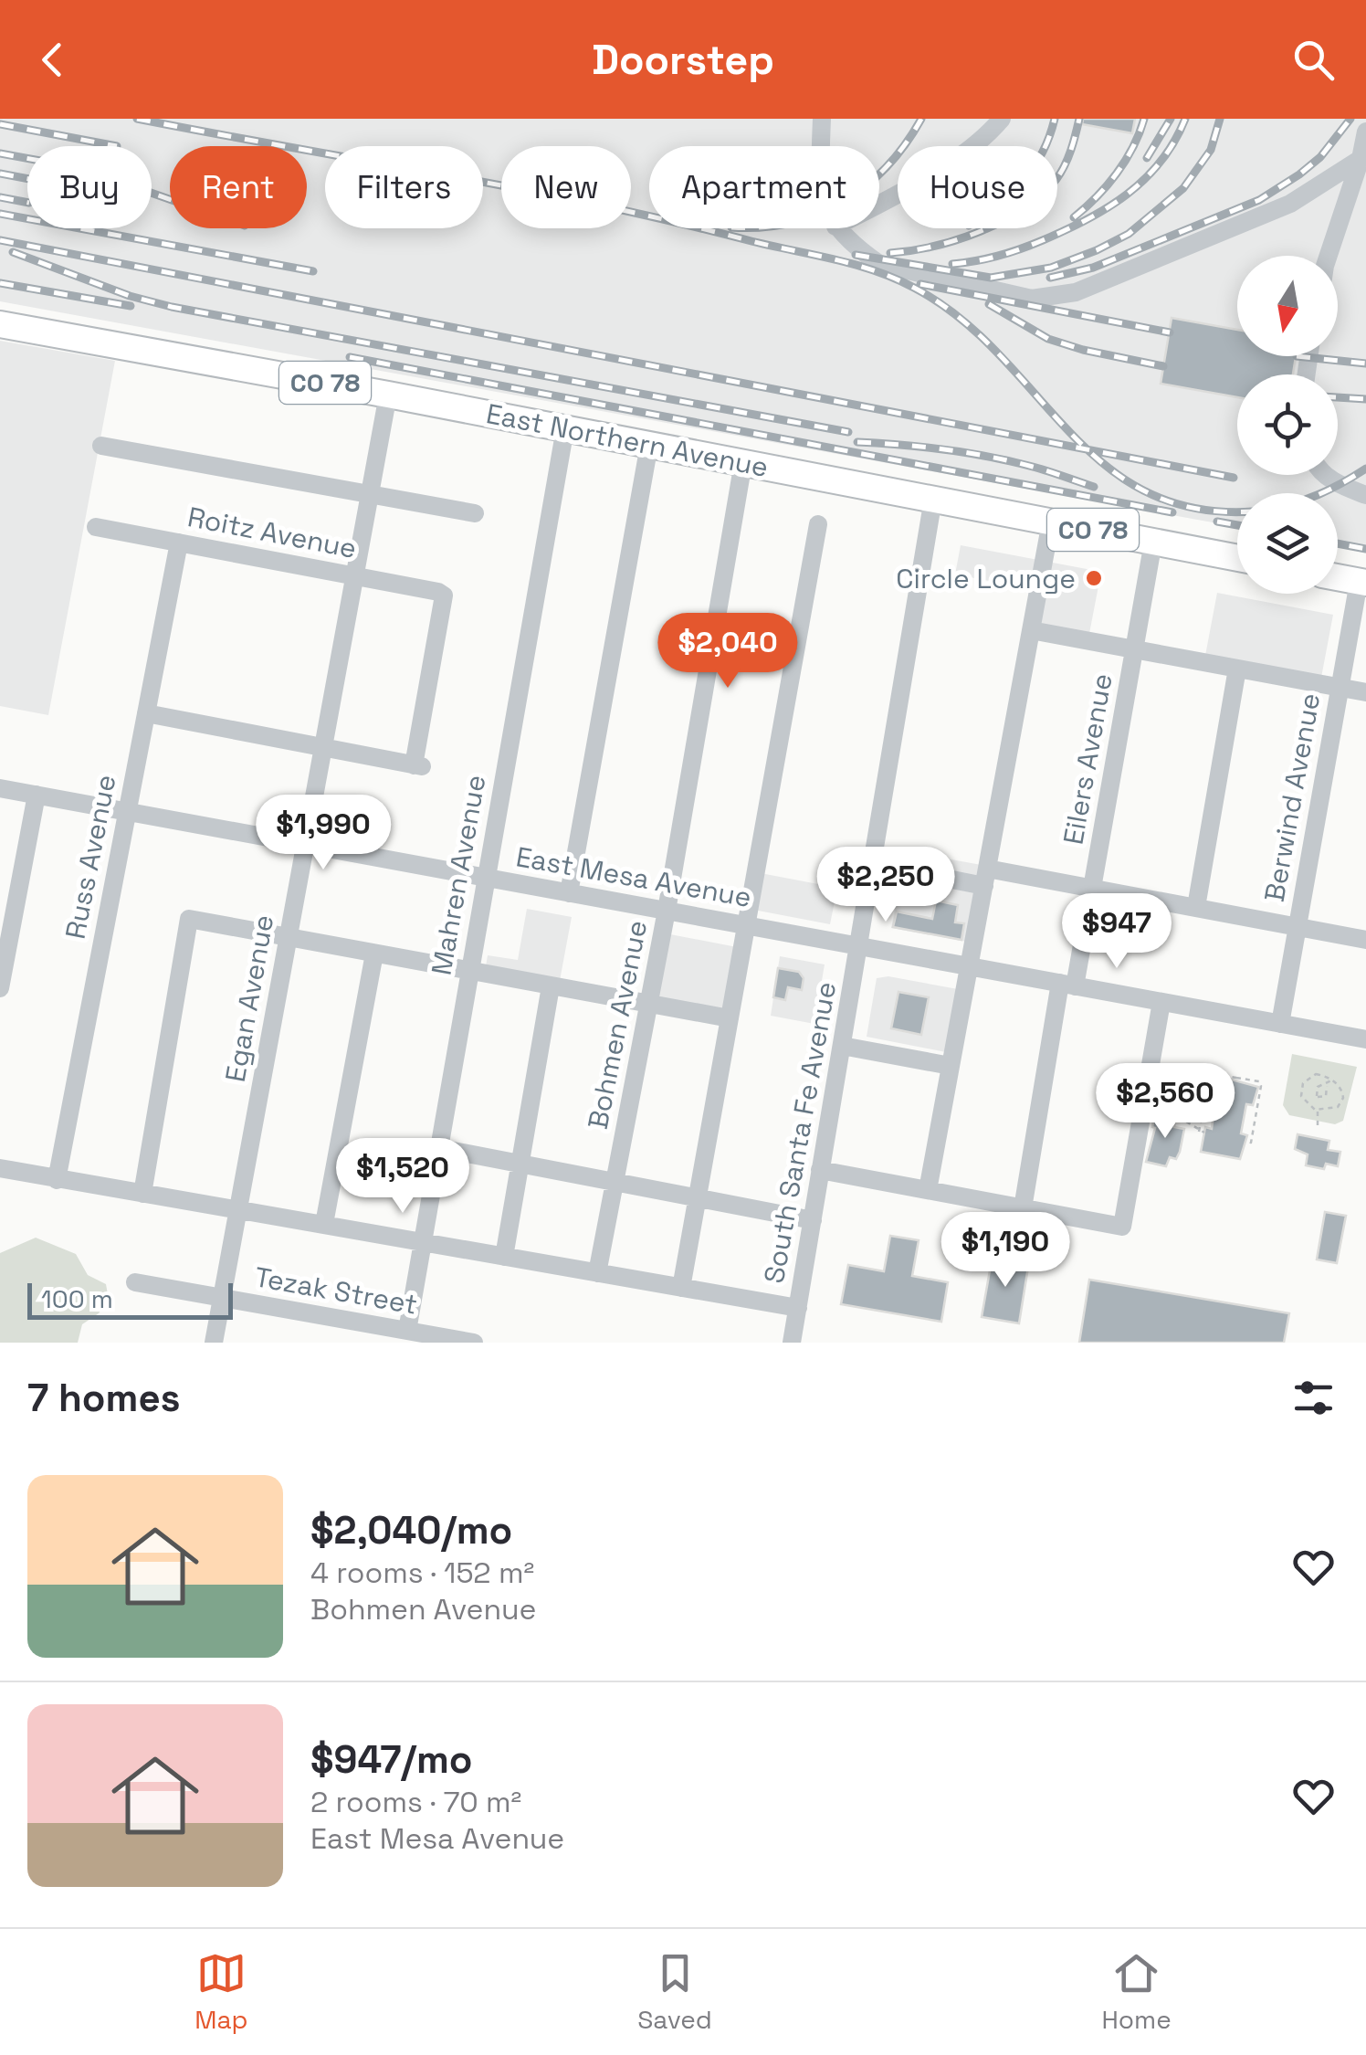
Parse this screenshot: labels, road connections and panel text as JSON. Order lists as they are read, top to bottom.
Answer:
{
  "streets": {
    "main road": ["CO 78", "East Northern Avenue"],
    "street": [
      "Roitz Avenue",
      "Eilers Avenue",
      "Berwind Avenue",
      "Russ Avenue",
      "Mahren Avenue",
      "East Mesa Avenue",
      "Egan Avenue",
      "Bohmen Avenue",
      "South Santa Fe Avenue",
      "Tezak Street"
    ]
  },
  "crossings": [
    ["East Northern Avenue", "Eilers Avenue"],
    ["East Northern Avenue", "Mahren Avenue"],
    ["East Northern Avenue", "Egan Avenue"],
    ["East Northern Avenue", "Bohmen Avenue"],
    ["East Northern Avenue", "South Santa Fe Avenue"],
    ["Roitz Avenue", "Russ Avenue"],
    ["Roitz Avenue", "Egan Avenue"],
    ["Eilers Avenue", "East Mesa Avenue"],
    ["Berwind Avenue", "East Mesa Avenue"],
    ["Russ Avenue", "East Mesa Avenue"],
    ["Mahren Avenue", "East Mesa Avenue"],
    ["Mahren Avenue", "Tezak Street"],
    ["East Mesa Avenue", "Egan Avenue"],
    ["East Mesa Avenue", "Bohmen Avenue"],
    ["East Mesa Avenue", "South Santa Fe Avenue"],
    ["Egan Avenue", "Tezak Street"]
  ],
  "places": ["Circle Lounge"],
  "scale_bar": "100 m",
  "north": "bottom",
  "page": {
    "header": "Doorstep",
    "chip": [
      "Buy",
      "Rent",
      "Filters",
      "New",
      "Apartment",
      "House"
    ],
    "price": [
      "$2,040",
      "$1,990",
      "$2,250",
      "$947",
      "$2,560",
      "$1,520",
      "$1,190"
    ],
    "scale": "100 m",
    "heading": "7 homes",
    "list": [
      {
        "name": "$2,040/mo",
        "note": "4 rooms · 152 m² · Bohmen Avenue"
      },
      {
        "name": "$947/mo",
        "note": "2 rooms · 70 m² · East Mesa Avenue"
      }
    ],
    "tabs": ["Map", "Saved", "Home"]
  }
}
